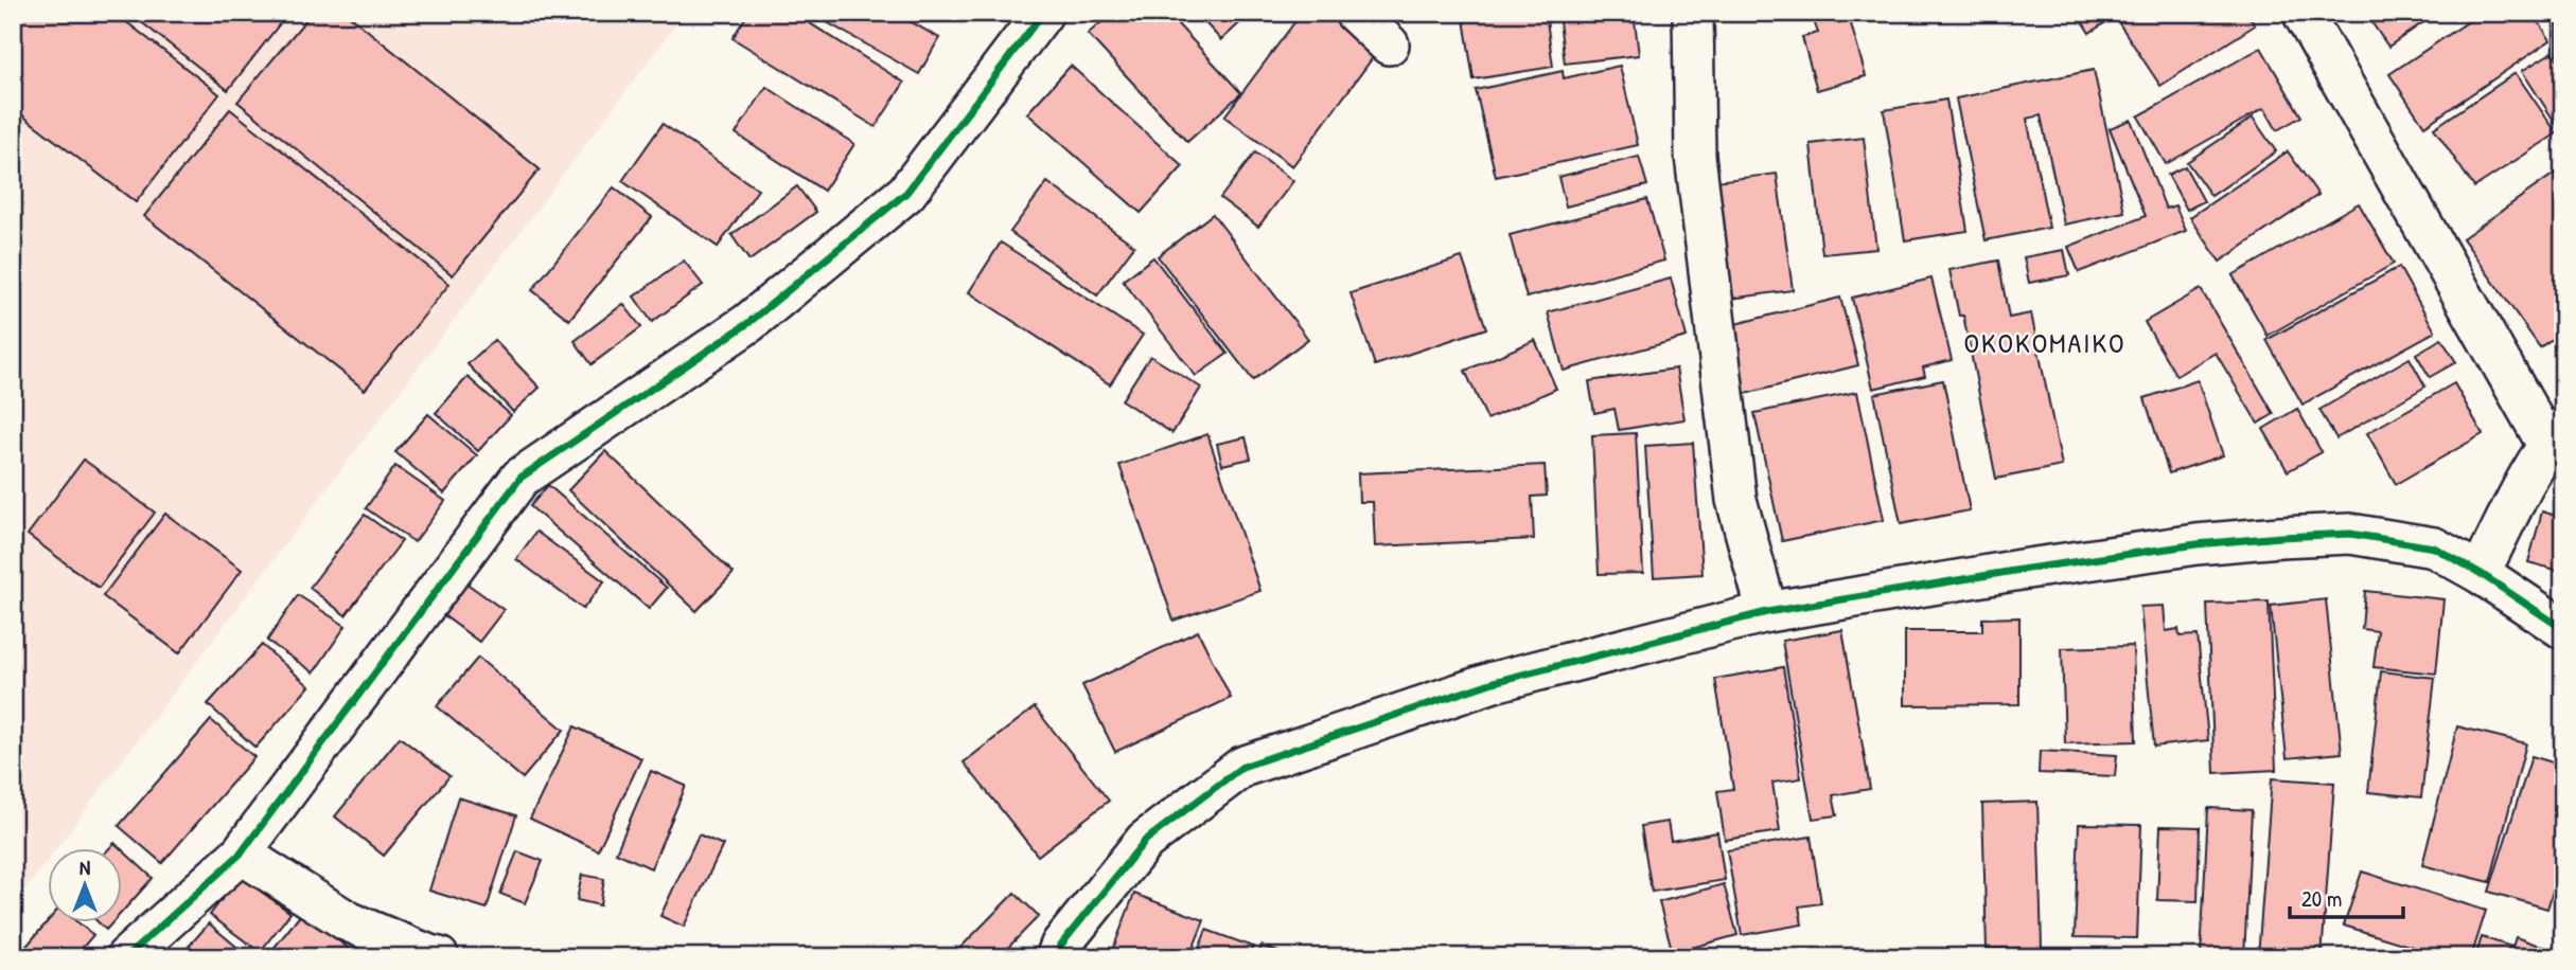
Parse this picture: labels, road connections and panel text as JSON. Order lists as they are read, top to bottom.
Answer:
{
  "districts": ["OKOKOMAIKO"],
  "scale_bar": "20 m",
  "north": "top"
}
